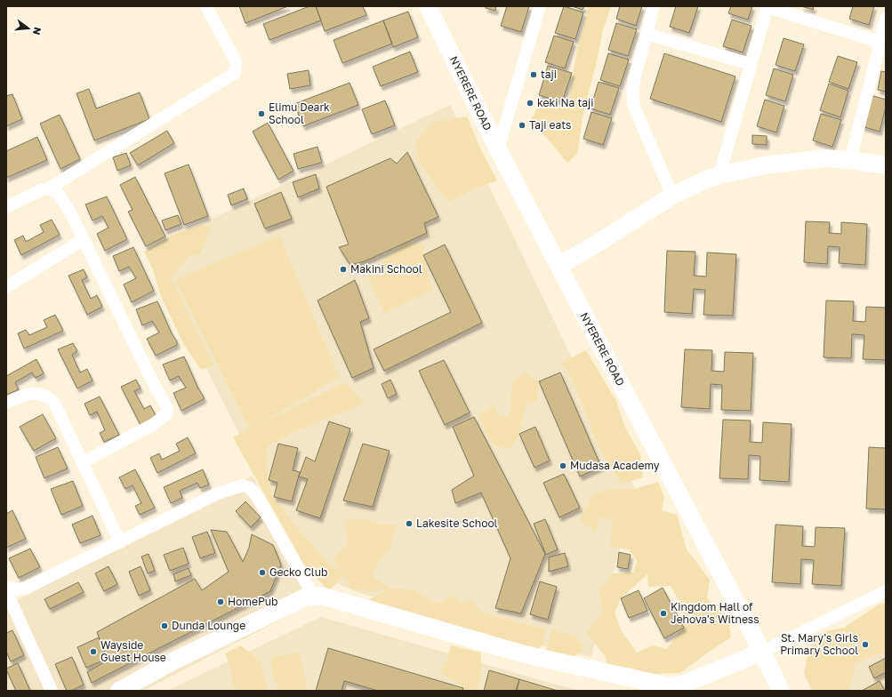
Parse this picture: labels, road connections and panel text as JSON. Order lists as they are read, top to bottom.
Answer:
{
  "streets": {
    "street": ["NYERERE ROAD"]
  },
  "places": [
    "taji",
    "keki Na taji",
    "Elimu Deark School",
    "Taji eats",
    "Makini School",
    "Mudasa Academy",
    "Lakesite School",
    "Gecko Club",
    "HomePub",
    "Kingdom Hall of Jehova's Witness",
    "Dunda Lounge",
    "St. Mary's Girls Primary School",
    "Wayside Guest House"
  ],
  "north": "right"
}
